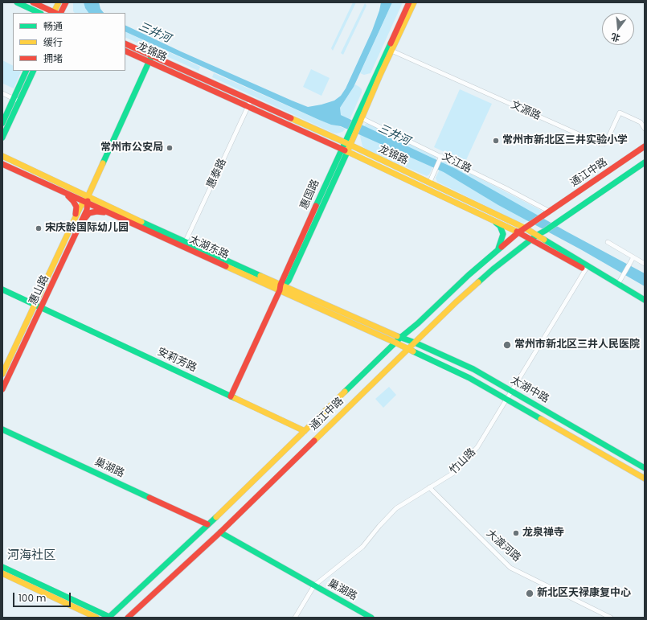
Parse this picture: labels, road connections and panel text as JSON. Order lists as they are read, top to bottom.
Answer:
{
  "streets": {
    "main road": [
      "龙锦路",
      "通江中路",
      "惠国路",
      "太湖东路",
      "惠山路",
      "安莉芳路",
      "太湖中路",
      "巢湖路"
    ],
    "street": [
      "文源路",
      "文江路",
      "惠泰路",
      "竹山路",
      "大渡河路"
    ]
  },
  "crossings": [
    ["龙锦路", "通江中路"],
    ["龙锦路", "惠泰路"],
    ["龙锦路", "惠国路"],
    ["龙锦路", "惠山路"],
    ["龙锦路", "竹山路"],
    ["文江路", "通江中路"],
    ["文江路", "惠国路"],
    ["通江中路", "太湖东路"],
    ["通江中路", "安莉芳路"],
    ["通江中路", "太湖中路"],
    ["通江中路", "巢湖路"],
    ["惠泰路", "太湖东路"],
    ["惠国路", "太湖东路"],
    ["惠国路", "安莉芳路"],
    ["太湖东路", "惠山路"],
    ["太湖东路", "太湖中路"],
    ["惠山路", "安莉芳路"],
    ["太湖中路", "竹山路"],
    ["竹山路", "巢湖路"],
    ["竹山路", "大渡河路"]
  ],
  "districts": ["河海社区"],
  "water": ["三井河"],
  "places": [
    "常州市新北区三井实验小学",
    "常州市公安局",
    "宋庆龄国际幼儿园",
    "常州市新北区三井人民医院",
    "龙泉禅寺",
    "新北区天禄康复中心"
  ],
  "legend": ["畅通", "缓行", "拥堵"],
  "scale_bar": "100 m",
  "north": "bottom"
}
